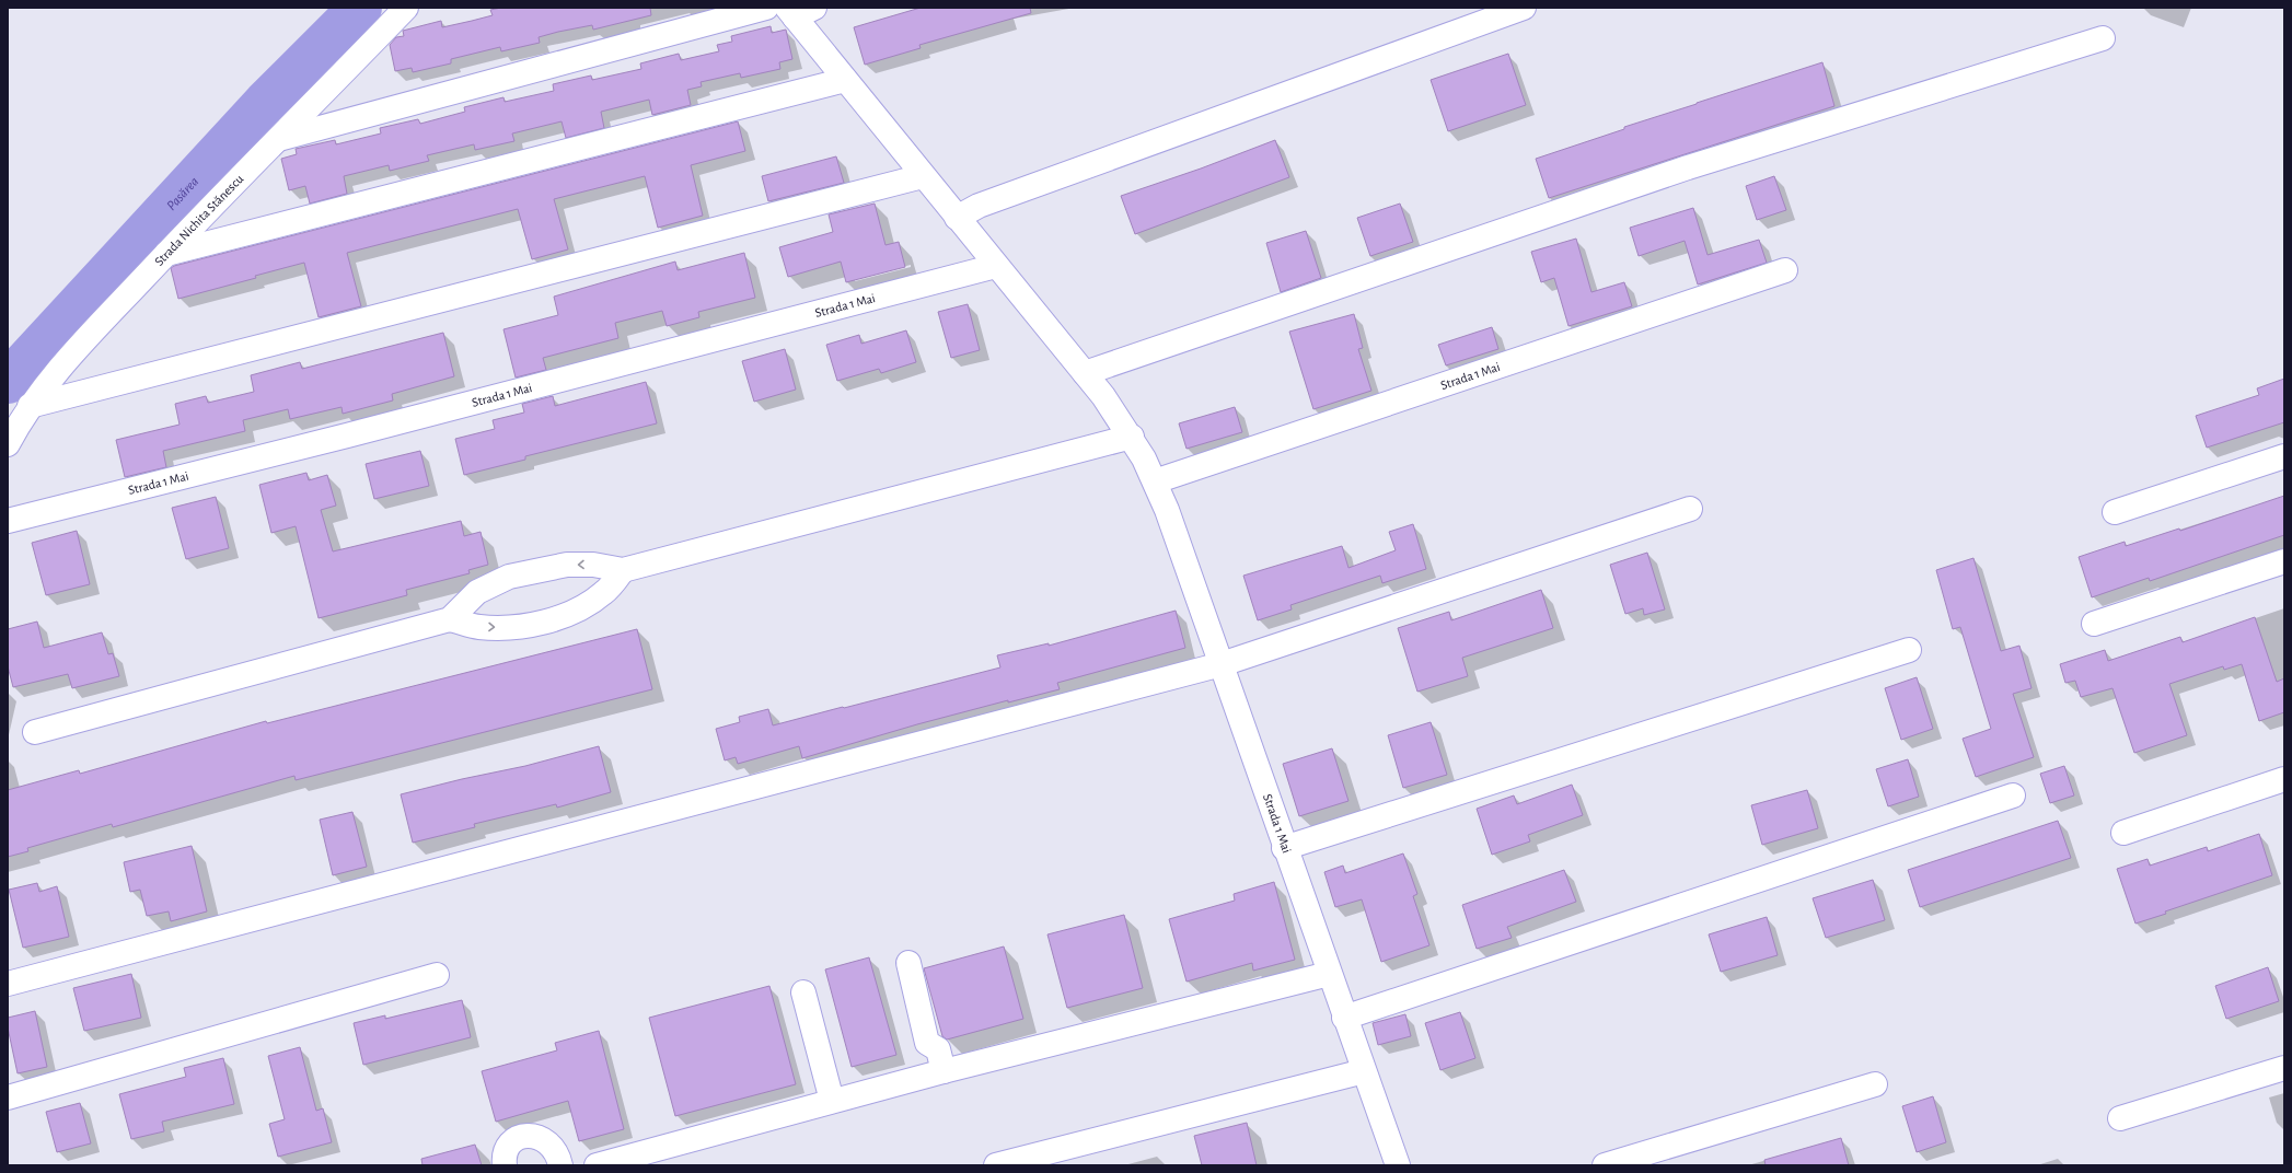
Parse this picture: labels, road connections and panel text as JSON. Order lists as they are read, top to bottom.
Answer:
{
  "streets": {
    "street": ["Strada Nichita Stănescu", "Strada 1 Mai"]
  },
  "water": ["Pasărea"]
}
